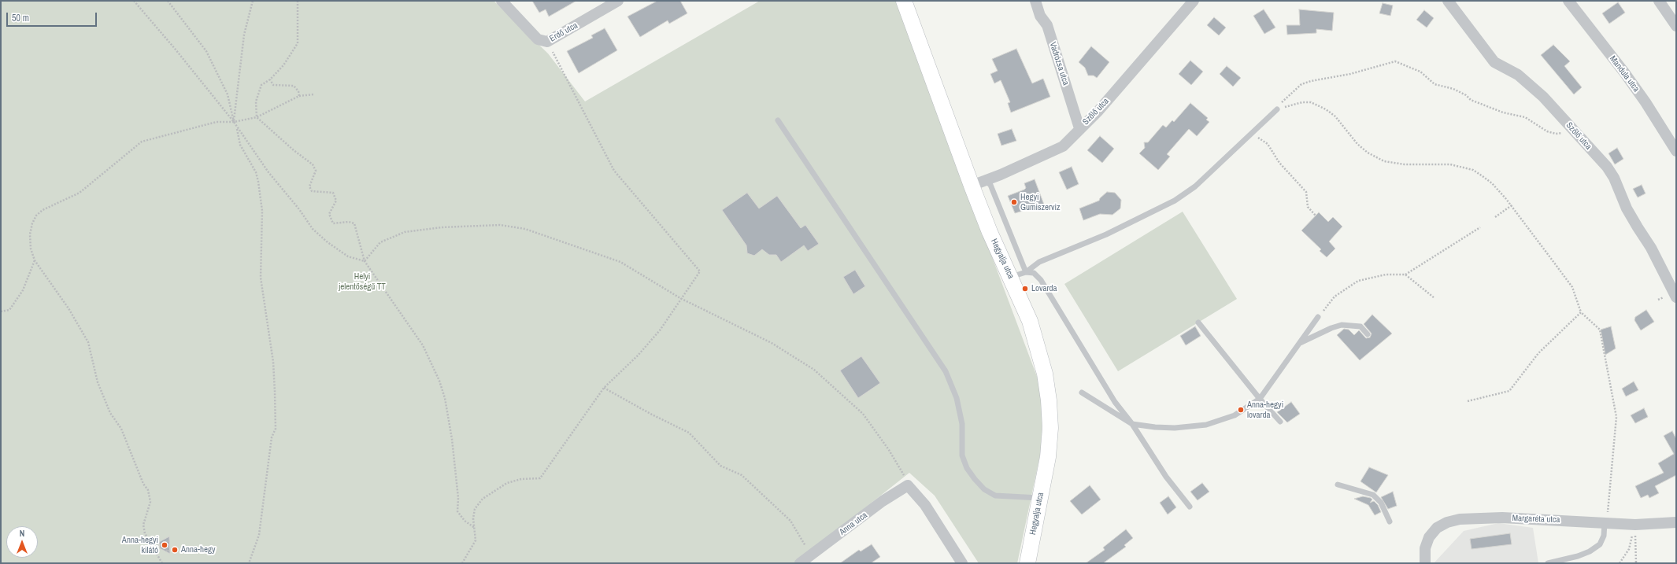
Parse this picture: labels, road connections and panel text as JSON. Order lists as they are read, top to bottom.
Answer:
{
  "streets": {
    "street": [
      "Erdő utca",
      "Vadrózsa utca",
      "Mandula utca",
      "Szőlő utca",
      "Hegyalja utca",
      "Margaréta utca",
      "Anna utca"
    ]
  },
  "crossings": [
    ["Vadrózsa utca", "Szőlő utca"],
    ["Szőlő utca", "Hegyalja utca"]
  ],
  "parks": ["Helyi jelentőségű TT"],
  "places": [
    "Hegyi Gumiszerviz",
    "Lovarda",
    "Anna-hegyi lovarda",
    "Anna-hegyi kilátó",
    "Anna-hegy"
  ],
  "scale_bar": "50 m",
  "north": "top"
}
